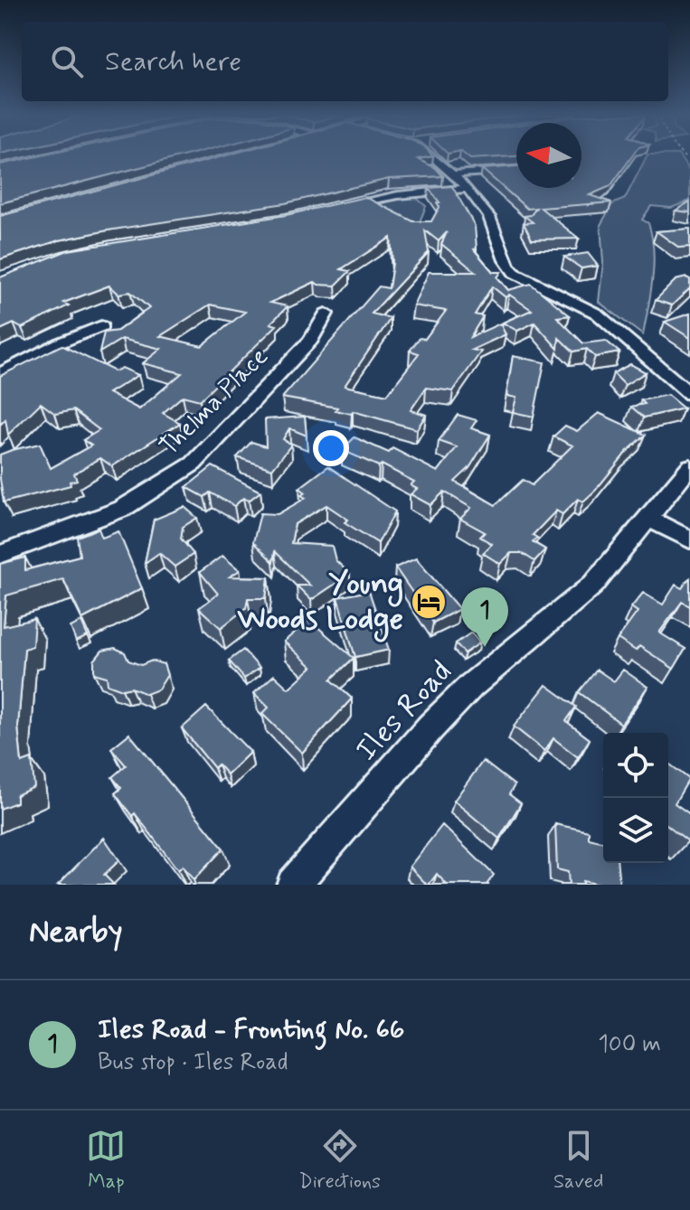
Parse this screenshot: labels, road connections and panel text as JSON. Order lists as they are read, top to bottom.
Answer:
{
  "streets": {
    "street": ["Thelma Place", "Iles Road"]
  },
  "places": {
    "hotel": ["Young Woods Lodge"]
  },
  "north": "left",
  "page": {
    "search": "Search here",
    "pins": "1",
    "heading": "Nearby",
    "list": [
      {
        "mark": "1",
        "name": "Iles Road - Fronting No. 66",
        "note": "Bus stop · Iles Road",
        "value": "100 m"
      }
    ],
    "nav": ["Map", "Directions", "Saved"]
  }
}
